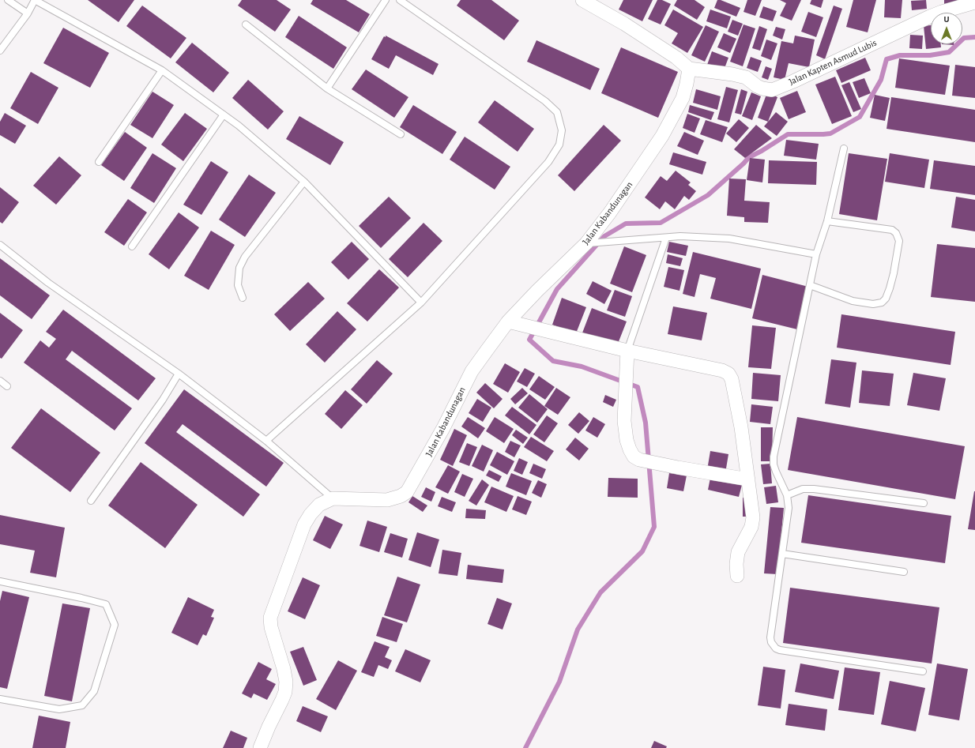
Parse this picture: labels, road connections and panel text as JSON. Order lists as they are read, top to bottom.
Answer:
{
  "streets": {
    "street": ["Jalan Kapten Asmud Lubis", "Jalan Kabandunagan"]
  },
  "crossings": [
    ["Jalan Kapten Asmud Lubis", "Jalan Kabandunagan"]
  ],
  "north": "top"
}
